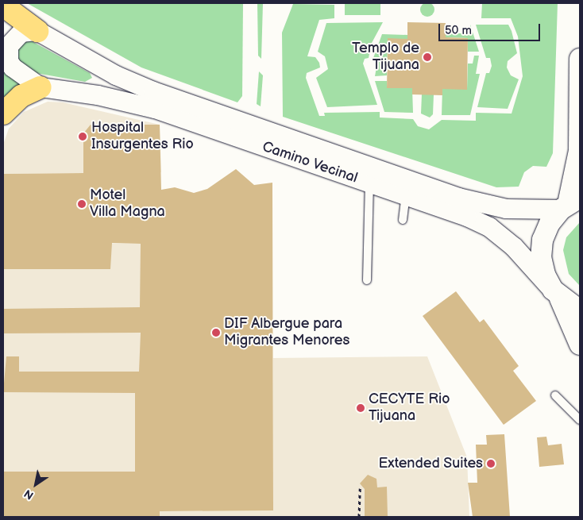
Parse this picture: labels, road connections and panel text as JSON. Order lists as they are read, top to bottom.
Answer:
{
  "streets": {
    "street": ["Camino Vecinal"]
  },
  "places": [
    "Templo de Tijuana",
    "Hospital Insurgentes Rio",
    "Motel Villa Magna",
    "DIF Albergue para Migrantes Menores",
    "CECYTE Rio Tijuana",
    "Extended Suites"
  ],
  "scale_bar": "50 m",
  "north": "bottom left"
}
